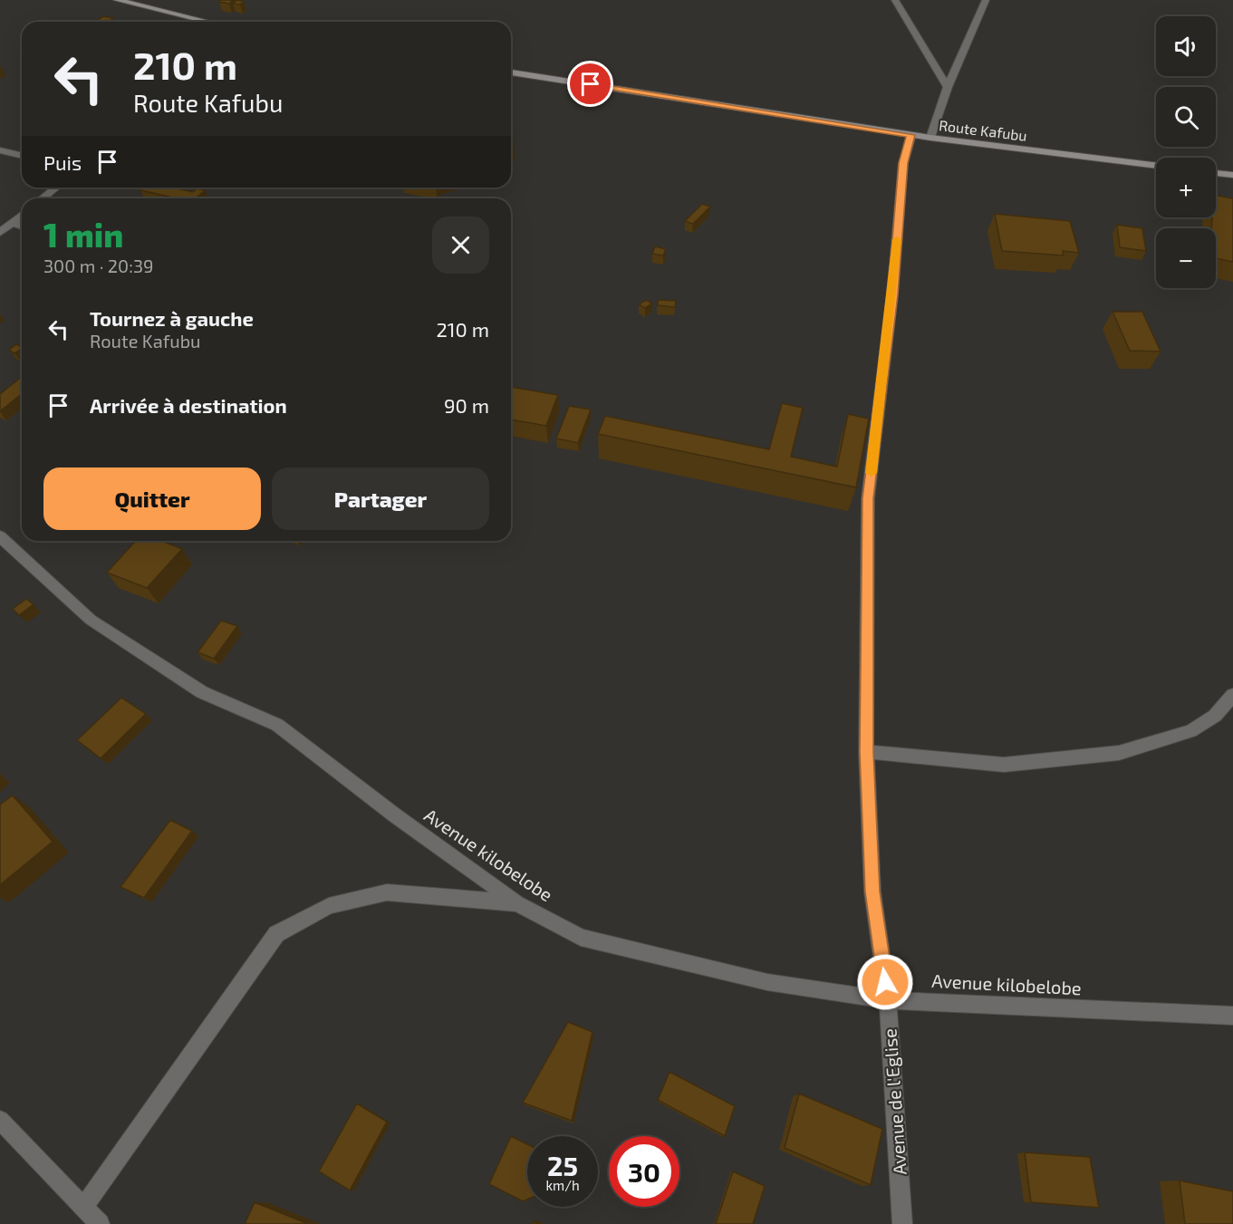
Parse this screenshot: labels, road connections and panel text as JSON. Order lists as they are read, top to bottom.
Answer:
{
  "streets": {
    "main road": ["Route Kafubu"],
    "street": ["Avenue kilobelobe", "Avenue de l'Eglise"]
  },
  "crossings": [
    ["Route Kafubu", "Avenue de l'Eglise"],
    ["Avenue kilobelobe", "Avenue de l'Eglise"]
  ],
  "page": {
    "map_buttons": ["+", "−"],
    "turn": ["210 m", "Route Kafubu"],
    "then": "Puis",
    "heading": ["1 min", "300 m · 20:39"],
    "list": [
      {
        "name": "Tournez à gauche",
        "note": "Route Kafubu",
        "value": "210 m"
      },
      {
        "name": "Arrivée à destination",
        "value": "90 m"
      }
    ],
    "buttons": ["Quitter", "Partager"],
    "speed": "25 km/h",
    "limit": "30"
  }
}
